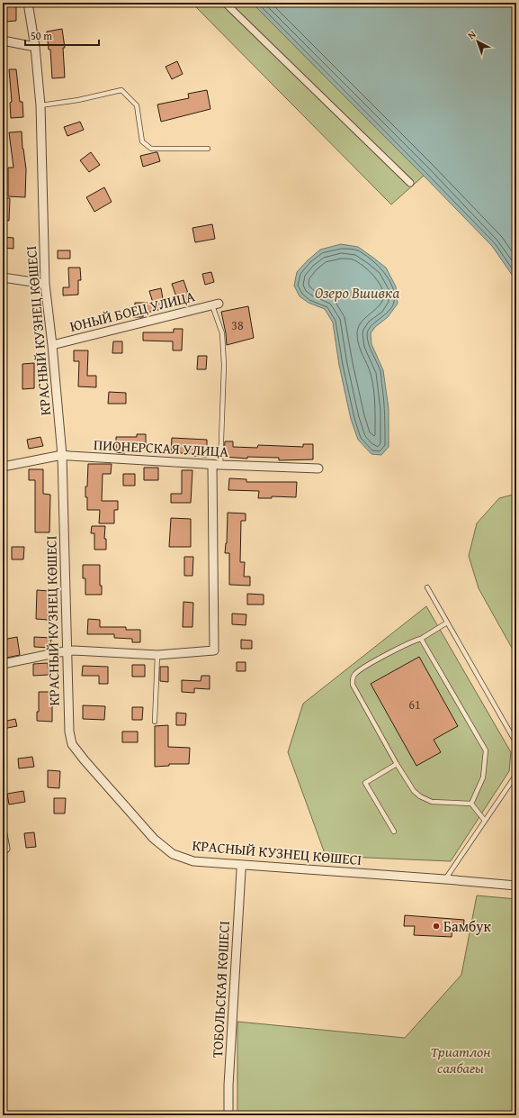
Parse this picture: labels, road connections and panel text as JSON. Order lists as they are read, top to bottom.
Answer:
{
  "streets": {
    "street": [
      "ЮНЫЙ БОЕЦ УЛИЦА",
      "КРАСНЫЙ КУЗНЕЦ КӨШЕСІ",
      "ПИОНЕРСКАЯ УЛИЦА",
      "ТОБОЛЬСКАЯ КӨШЕСІ"
    ]
  },
  "crossings": [
    ["ЮНЫЙ БОЕЦ УЛИЦА", "КРАСНЫЙ КУЗНЕЦ КӨШЕСІ"],
    ["КРАСНЫЙ КУЗНЕЦ КӨШЕСІ", "ПИОНЕРСКАЯ УЛИЦА"],
    ["КРАСНЫЙ КУЗНЕЦ КӨШЕСІ", "ТОБОЛЬСКАЯ КӨШЕСІ"]
  ],
  "water": ["Озеро Вшивка"],
  "parks": ["Триатлон саябағы"],
  "places": ["Бамбук"],
  "house_numbers": ["38", "61"],
  "scale_bar": "50 m",
  "north": "top left"
}
